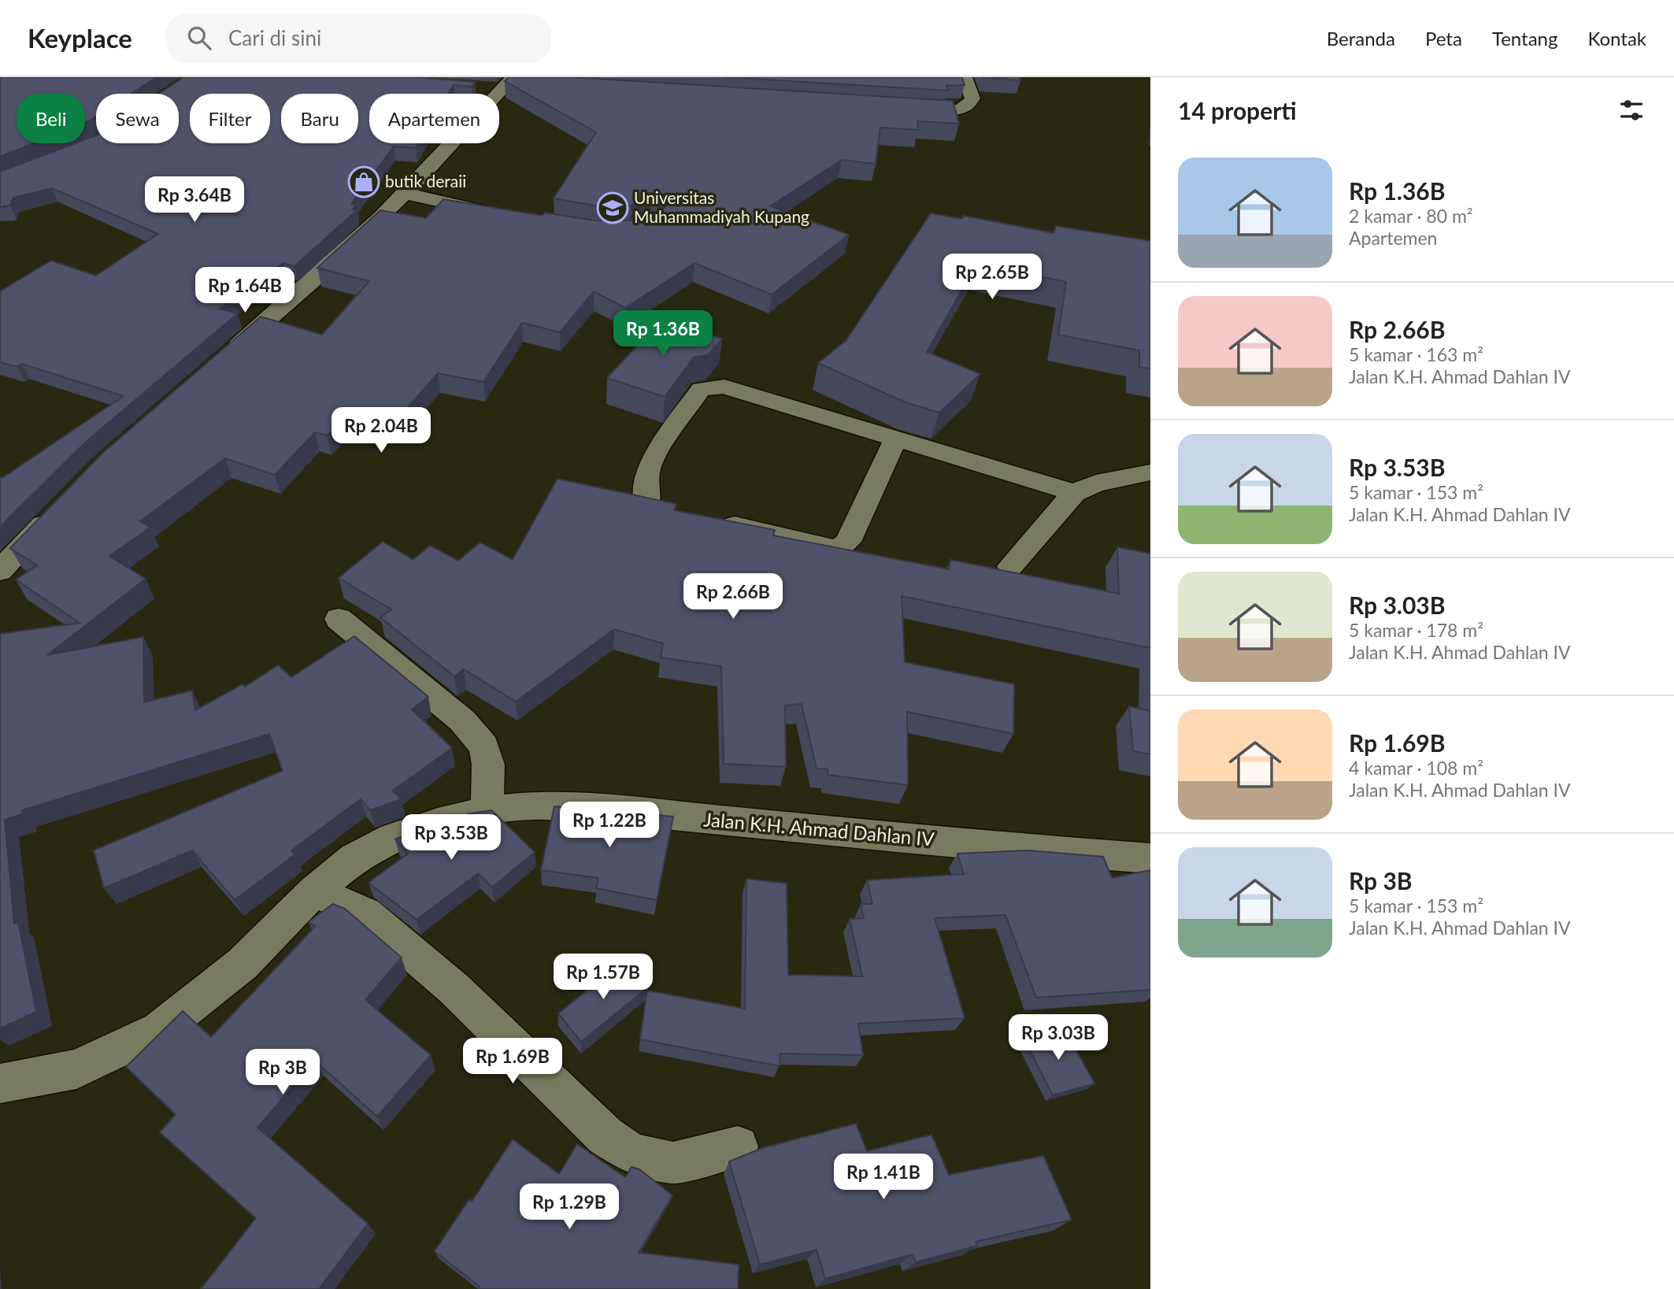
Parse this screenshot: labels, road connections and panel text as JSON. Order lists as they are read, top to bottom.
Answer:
{
  "streets": {
    "street": ["Jalan K.H. Ahmad Dahlan IV"]
  },
  "places": {
    "shop": ["butik deraii"],
    "school or university": ["Universitas Muhammadiyah Kupang"]
  },
  "page": {
    "header": "Keyplace",
    "search": "Cari di sini",
    "nav": [
      "Beranda",
      "Peta",
      "Tentang",
      "Kontak"
    ],
    "heading": "14 properti",
    "chip": [
      "Beli",
      "Sewa",
      "Filter",
      "Baru",
      "Apartemen"
    ],
    "list": [
      {
        "name": "Rp 1.36B",
        "note": "2 kamar · 80 m² · Apartemen"
      },
      {
        "name": "Rp 2.66B",
        "note": "5 kamar · 163 m² · Jalan K.H. Ahmad Dahlan IV"
      },
      {
        "name": "Rp 3.53B",
        "note": "5 kamar · 153 m² · Jalan K.H. Ahmad Dahlan IV"
      },
      {
        "name": "Rp 3.03B",
        "note": "5 kamar · 178 m² · Jalan K.H. Ahmad Dahlan IV"
      },
      {
        "name": "Rp 1.69B",
        "note": "4 kamar · 108 m² · Jalan K.H. Ahmad Dahlan IV"
      },
      {
        "name": "Rp 3B",
        "note": "5 kamar · 153 m² · Jalan K.H. Ahmad Dahlan IV"
      }
    ],
    "price": [
      "Rp 3.64B",
      "Rp 2.65B",
      "Rp 1.64B",
      "Rp 1.36B",
      "Rp 2.04B",
      "Rp 2.66B",
      "Rp 1.22B",
      "Rp 3.53B",
      "Rp 1.57B",
      "Rp 3.03B",
      "Rp 1.69B",
      "Rp 3B",
      "Rp 1.41B",
      "Rp 1.29B"
    ]
  }
}
